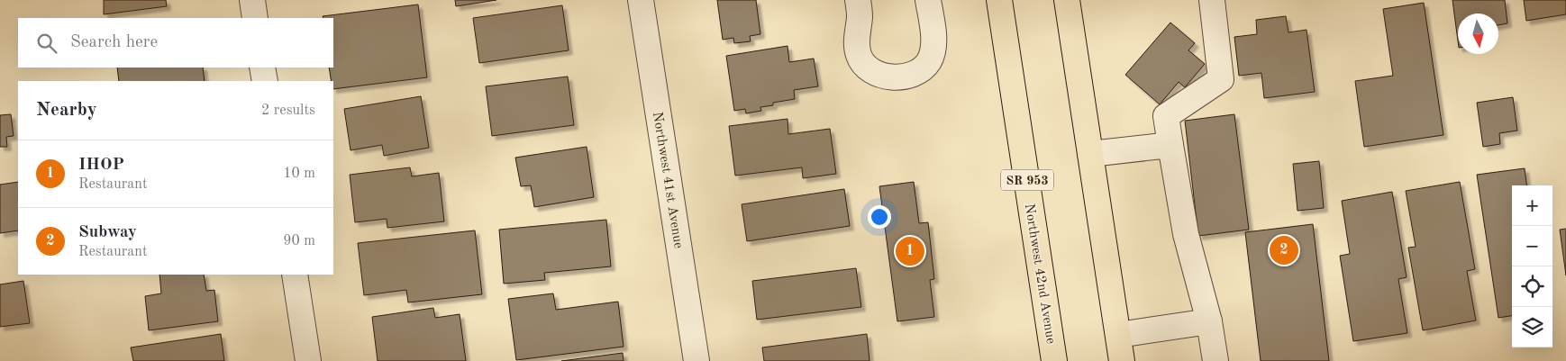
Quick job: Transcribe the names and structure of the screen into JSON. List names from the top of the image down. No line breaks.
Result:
{"streets":{"main road":["SR 953","Northwest 42nd Avenue"],"street":["Northwest 41st Avenue"]},"north":"bottom","page":{"search":"Search here","heading":["Nearby","2 results"],"list":[{"mark":"1","name":"IHOP","note":"Restaurant","value":"10 m"},{"mark":"2","name":"Subway","note":"Restaurant","value":"90 m"}],"map_buttons":["+","−"],"pins":["2","1"]}}
